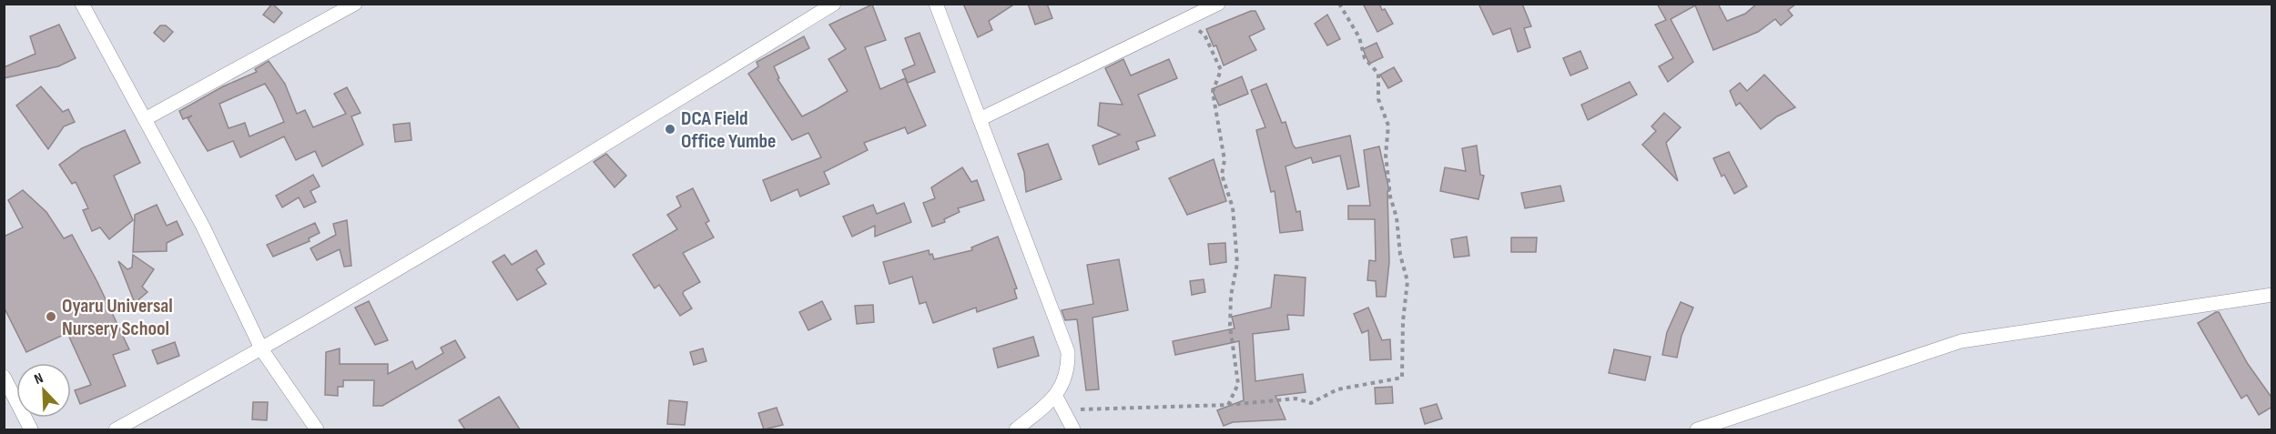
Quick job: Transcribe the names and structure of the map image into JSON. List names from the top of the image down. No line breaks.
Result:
{"places":["DCA Field Office Yumbe","Oyaru Universal Nursery School"],"north":"top left"}
